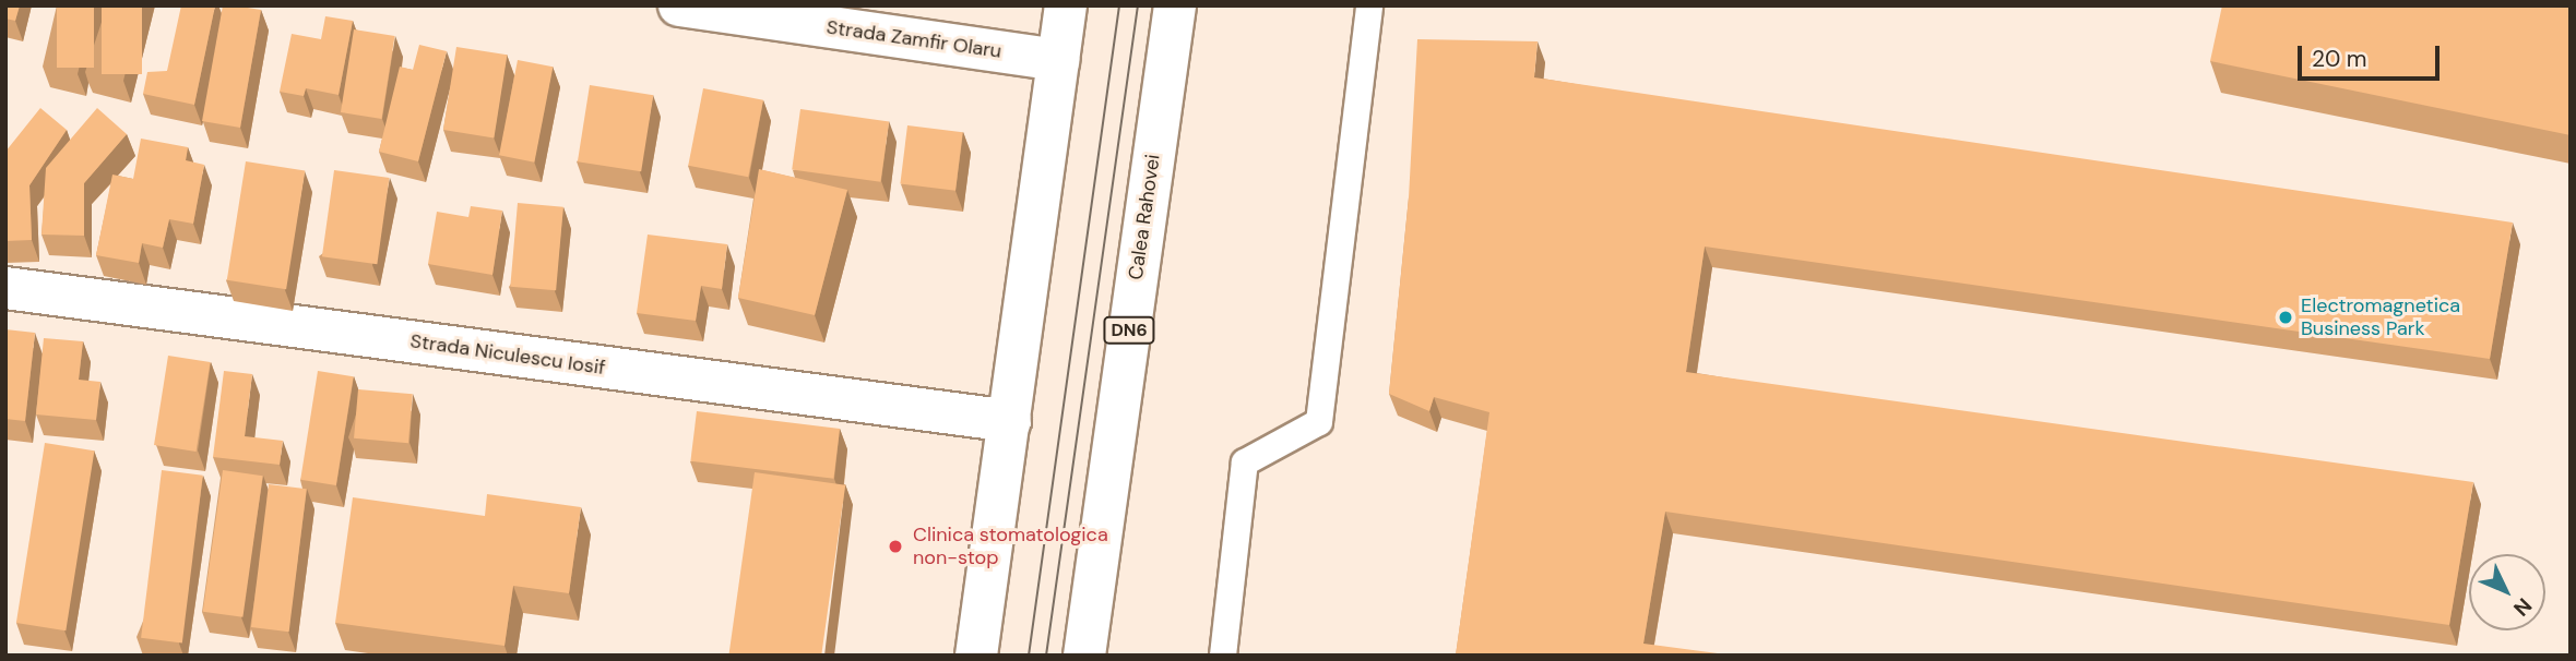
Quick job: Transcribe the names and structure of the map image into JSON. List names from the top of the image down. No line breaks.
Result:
{"streets":{"street":["Strada Zamfir Olaru","Calea Rahovei","DN6","Strada Niculescu Iosif"]},"places":["Electromagnetica Business Park","Clinica stomatologica non-stop"],"scale_bar":"20 m","north":"bottom right"}
